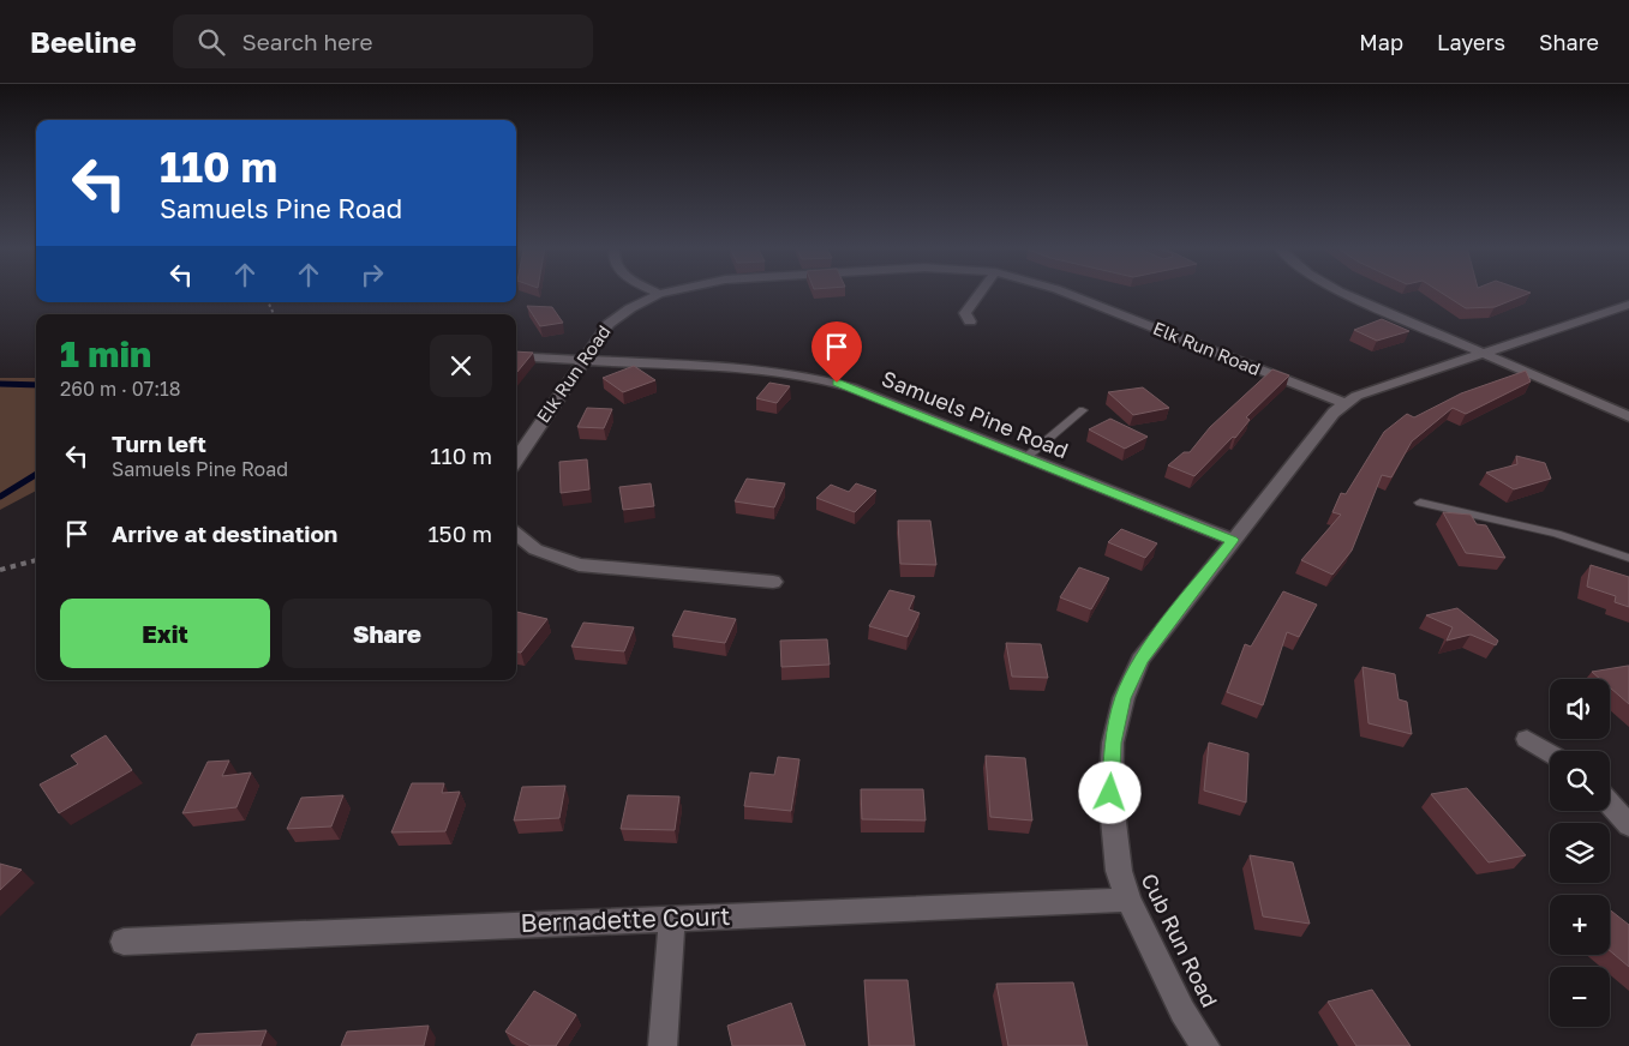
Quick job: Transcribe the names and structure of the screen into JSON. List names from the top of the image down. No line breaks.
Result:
{"streets":{"street":["Elk Run Road","Samuels Pine Road","Bernadette Court","Cub Run Road"]},"crossings":[["Elk Run Road","Samuels Pine Road"],["Elk Run Road","Cub Run Road"],["Samuels Pine Road","Cub Run Road"],["Bernadette Court","Cub Run Road"]],"page":{"header":"Beeline","search":"Search here","nav":["Map","Layers","Share"],"turn":["110 m","Samuels Pine Road"],"heading":["1 min","260 m · 07:18"],"list":[{"name":"Turn left","note":"Samuels Pine Road","value":"110 m"},{"name":"Arrive at destination","value":"150 m"}],"buttons":["Exit","Share"],"map_buttons":["+","−"]}}
